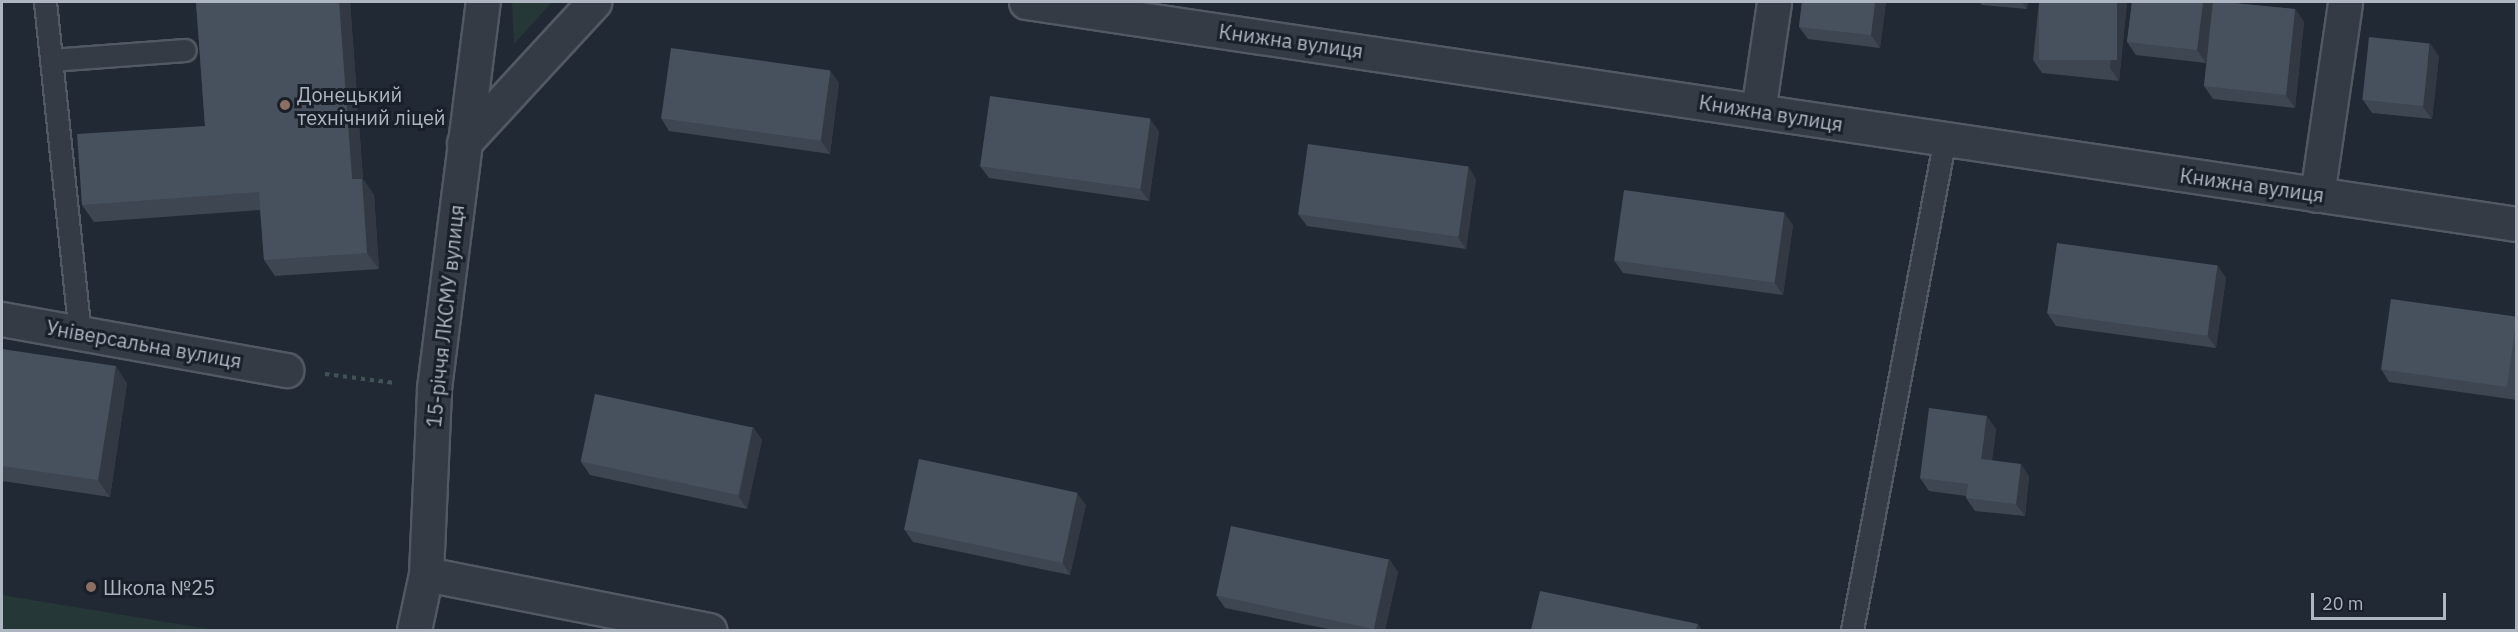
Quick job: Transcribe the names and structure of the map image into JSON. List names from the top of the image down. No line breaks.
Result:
{"streets":{"street":["Книжна вулиця","15-річчя ЛКСМУ вулиця","Універсальна вулиця"]},"places":["Донецький технічний ліцей","Школа №25"],"scale_bar":"20 m"}
